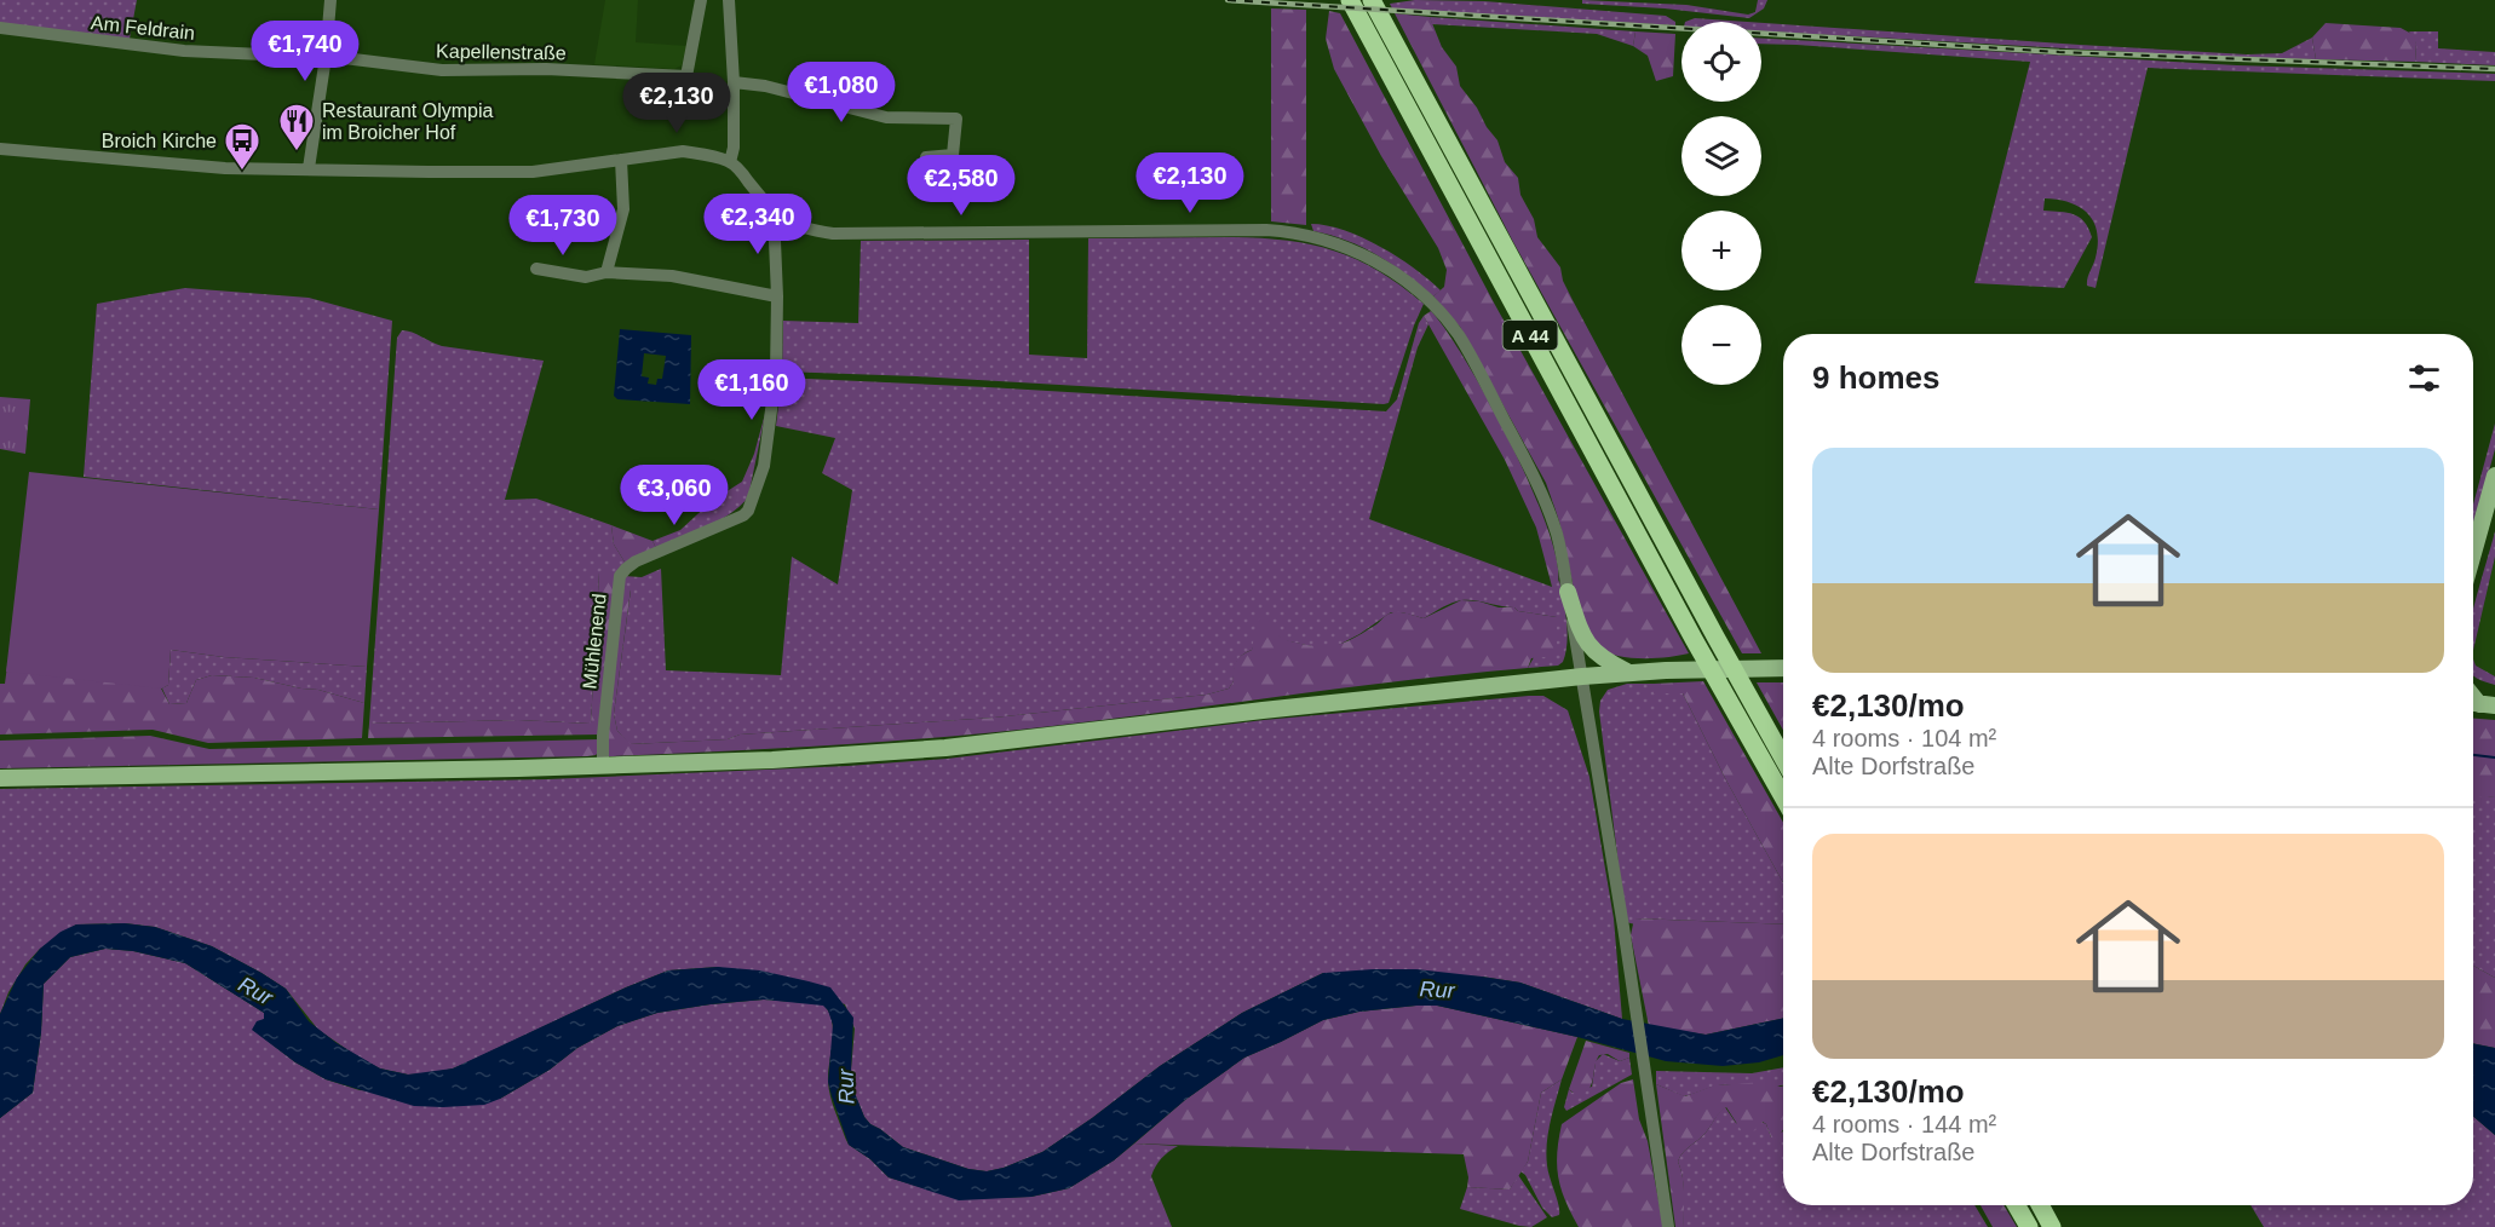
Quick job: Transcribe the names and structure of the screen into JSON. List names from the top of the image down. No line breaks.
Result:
{"streets":{"highway":["A 44"],"street":["Am Feldrain","Kapellenstraße","Mühlenend"]},"crossings":[["Am Feldrain","Kapellenstraße"]],"water":["Rur"],"places":{"restaurant":["Restaurant Olympia im Broicher Hof"],"bus stop":["Broich Kirche"]},"page":{"price":["€1,740","€1,080","€2,130","€2,130","€2,580","€2,340","€1,730","€1,160","€3,060"],"map_buttons":["+","−"],"heading":"9 homes","list":[{"name":"€2,130/mo","note":"4 rooms · 104 m² · Alte Dorfstraße"},{"name":"€2,130/mo","note":"4 rooms · 144 m² · Alte Dorfstraße"}]}}
